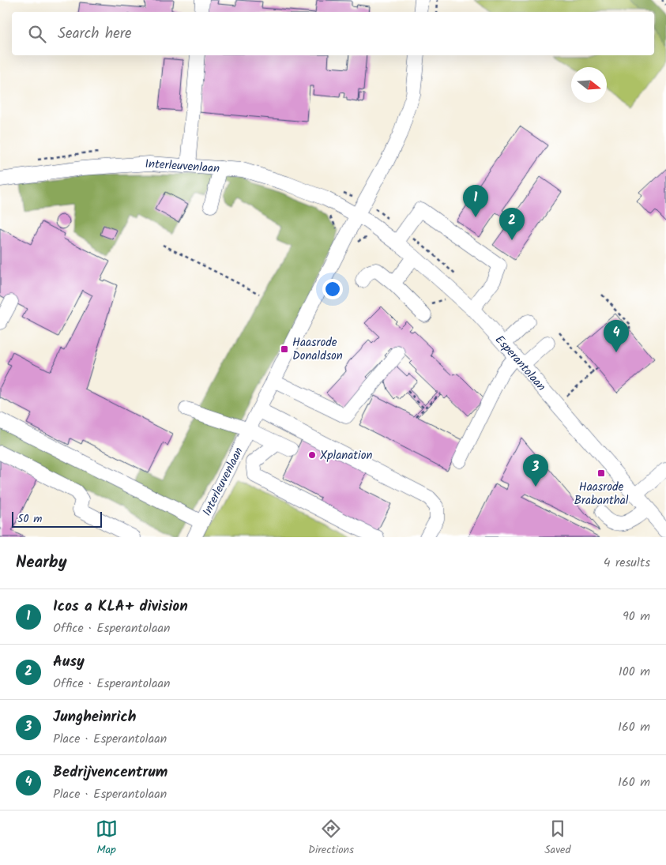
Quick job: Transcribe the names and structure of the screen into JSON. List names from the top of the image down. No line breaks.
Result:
{"streets":{"street":["Interleuvenlaan","Esperantolaan"]},"crossings":[["Interleuvenlaan","Esperantolaan"]],"places":{"transit":["Haasrode Donaldson","Haasrode Brabanthal"],"other":["Xplanation"]},"scale_bar":"50 m","north":"right","page":{"search":"Search here","pins":["1","2","4","3"],"scale":"50 m","heading":["Nearby","4 results"],"list":[{"mark":"1","name":"Icos a KLA+ division","note":"Office · Esperantolaan","value":"90 m"},{"mark":"2","name":"Ausy","note":"Office · Esperantolaan","value":"100 m"},{"mark":"3","name":"Jungheinrich","note":"Place · Esperantolaan","value":"160 m"},{"mark":"4","name":"Bedrijvencentrum","note":"Place · Esperantolaan","value":"160 m"}],"nav":["Map","Directions","Saved"]}}
